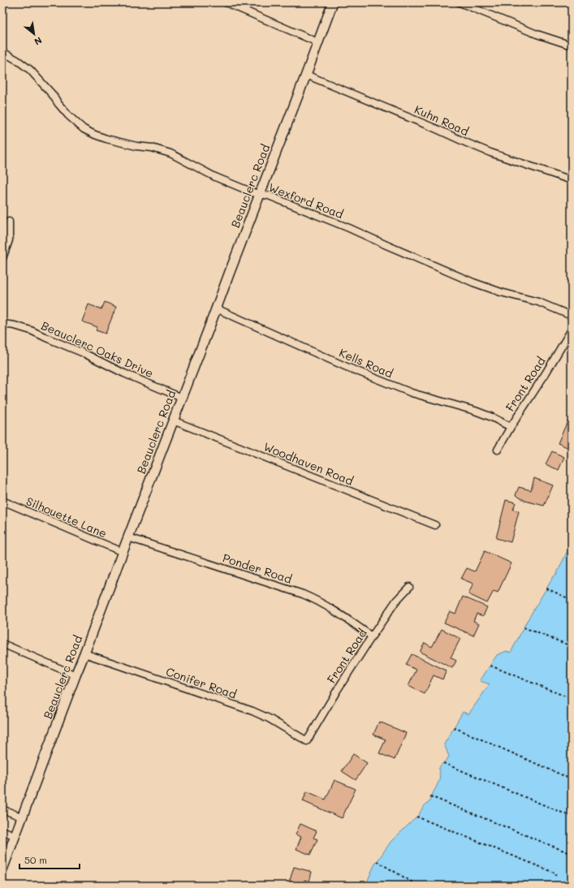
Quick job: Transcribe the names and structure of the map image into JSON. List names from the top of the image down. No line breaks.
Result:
{"streets":{"street":["Kuhn Road","Beauclerc Road","Wexford Road","Beauclerc Oaks Drive","Kells Road","Front Road","Woodhaven Road","Silhouette Lane","Ponder Road","Conifer Road"]},"crossings":[["Kuhn Road","Beauclerc Road"],["Beauclerc Road","Wexford Road"],["Beauclerc Road","Beauclerc Oaks Drive"],["Beauclerc Road","Kells Road"],["Beauclerc Road","Woodhaven Road"],["Beauclerc Road","Silhouette Lane"],["Beauclerc Road","Ponder Road"],["Beauclerc Road","Conifer Road"],["Kells Road","Front Road"],["Front Road","Ponder Road"],["Front Road","Conifer Road"]],"scale_bar":"50 m","north":"bottom right"}
